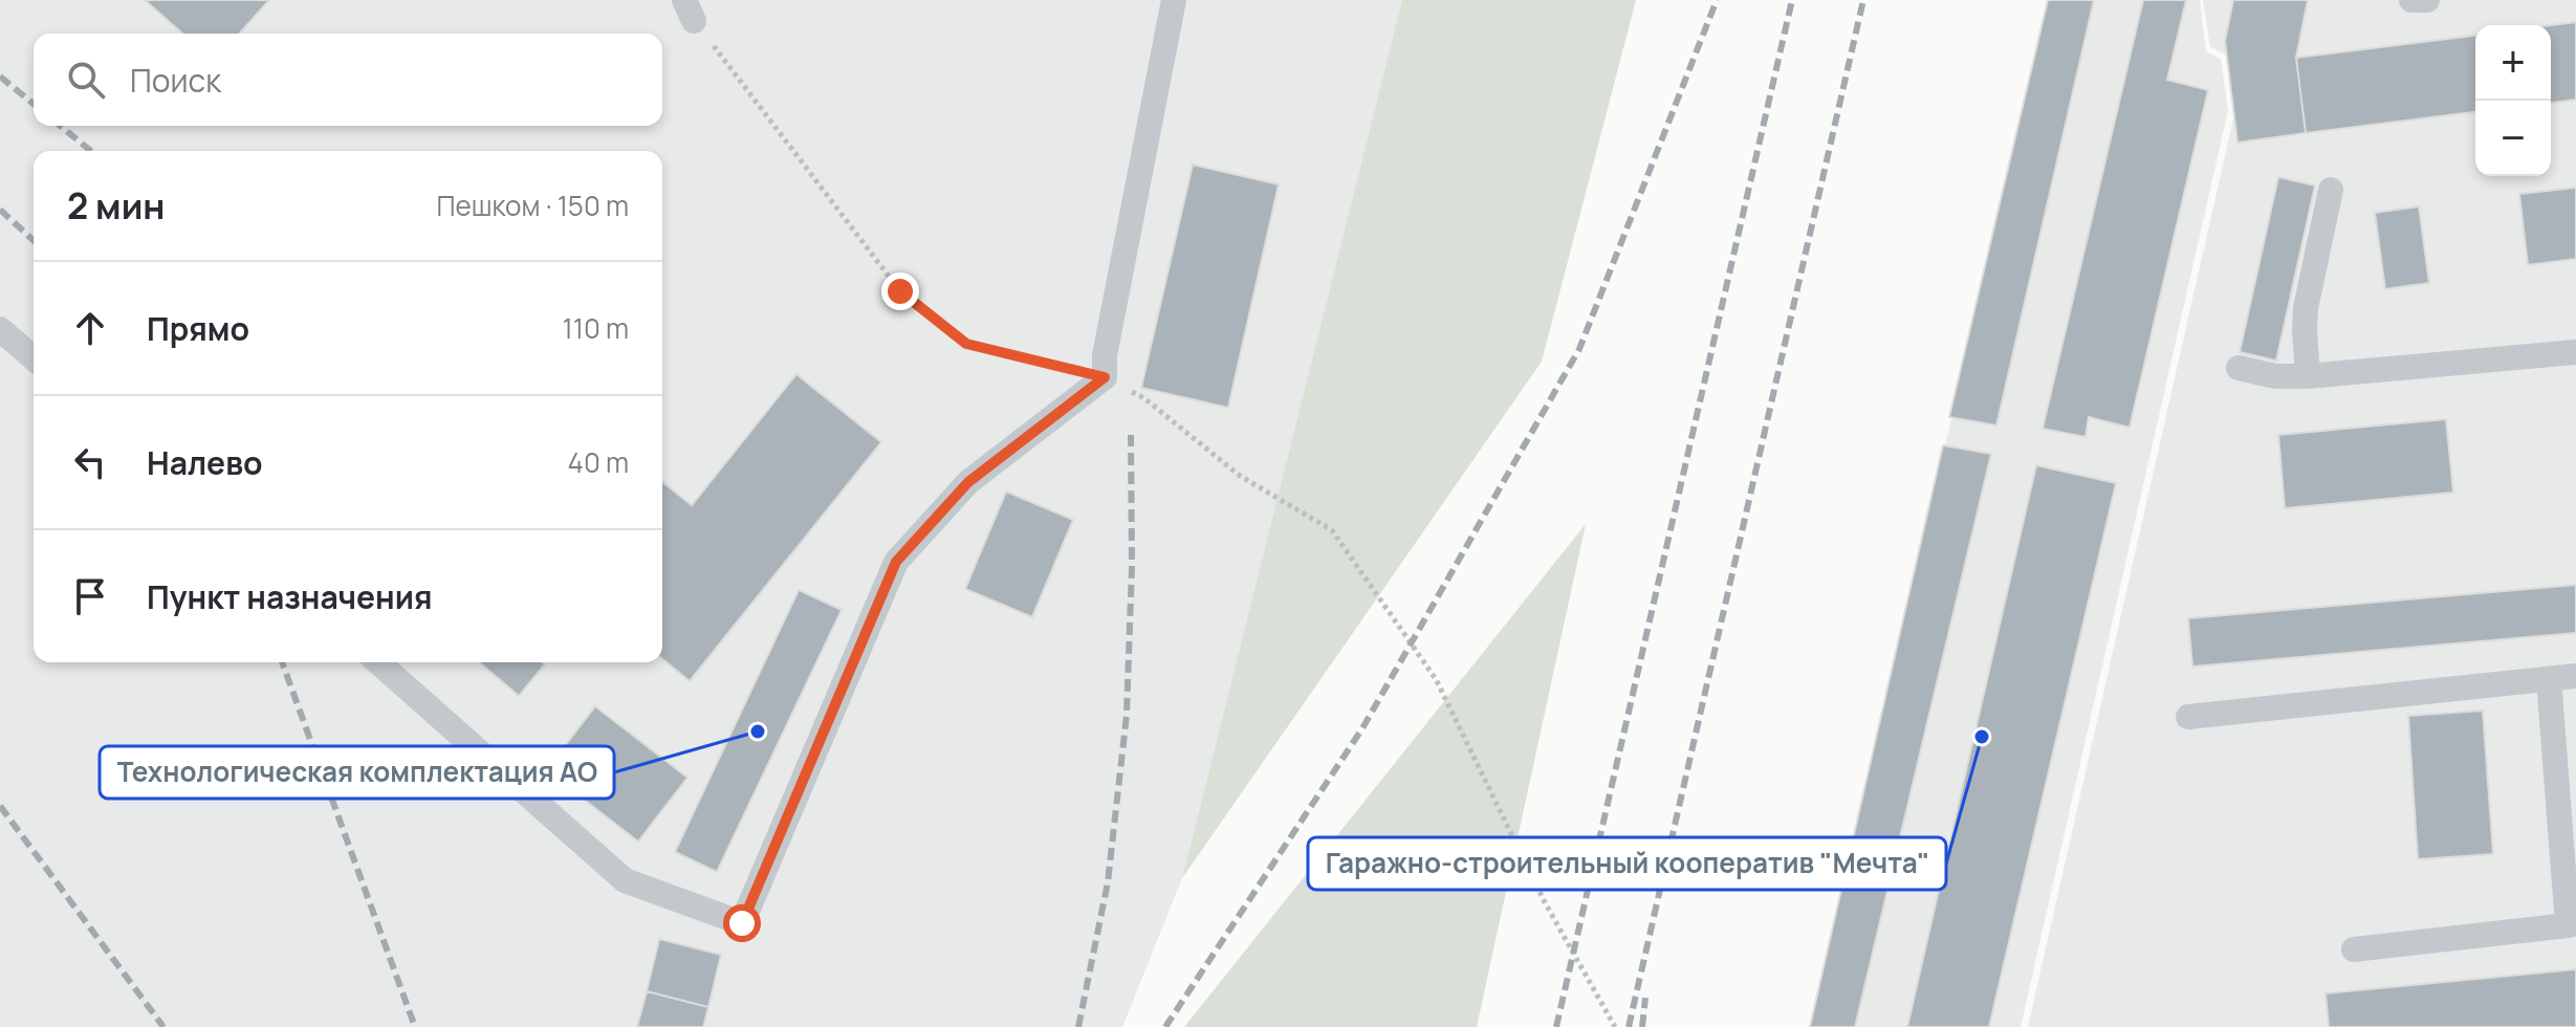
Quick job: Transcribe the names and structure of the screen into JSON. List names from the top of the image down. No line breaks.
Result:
{"places":["Технологическая комплектация АО","Гаражно-строительный кооператив \"Мечта\""],"page":{"map_buttons":["+","−"],"search":"Поиск","heading":["2 мин","Пешком · 150 m"],"list":[["Прямо","110 m"],["Налево","40 m"],"Пункт назначения"]}}
